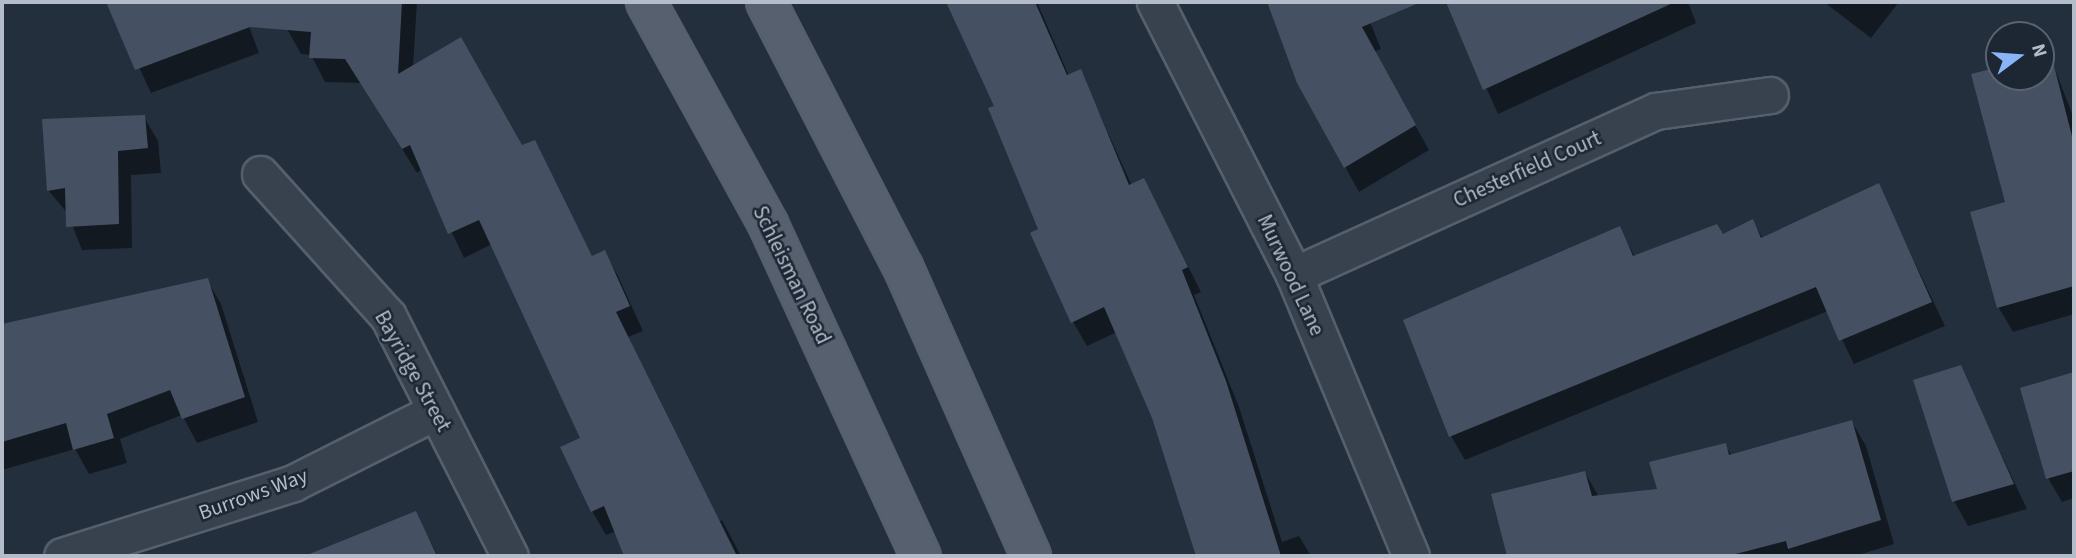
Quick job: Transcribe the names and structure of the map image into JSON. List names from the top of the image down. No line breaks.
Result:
{"streets":{"main road":["Schleisman Road"],"street":["Chesterfield Court","Murwood Lane","Bayridge Street","Burrows Way"]},"crossings":[["Chesterfield Court","Murwood Lane"],["Bayridge Street","Burrows Way"]],"north":"right"}
